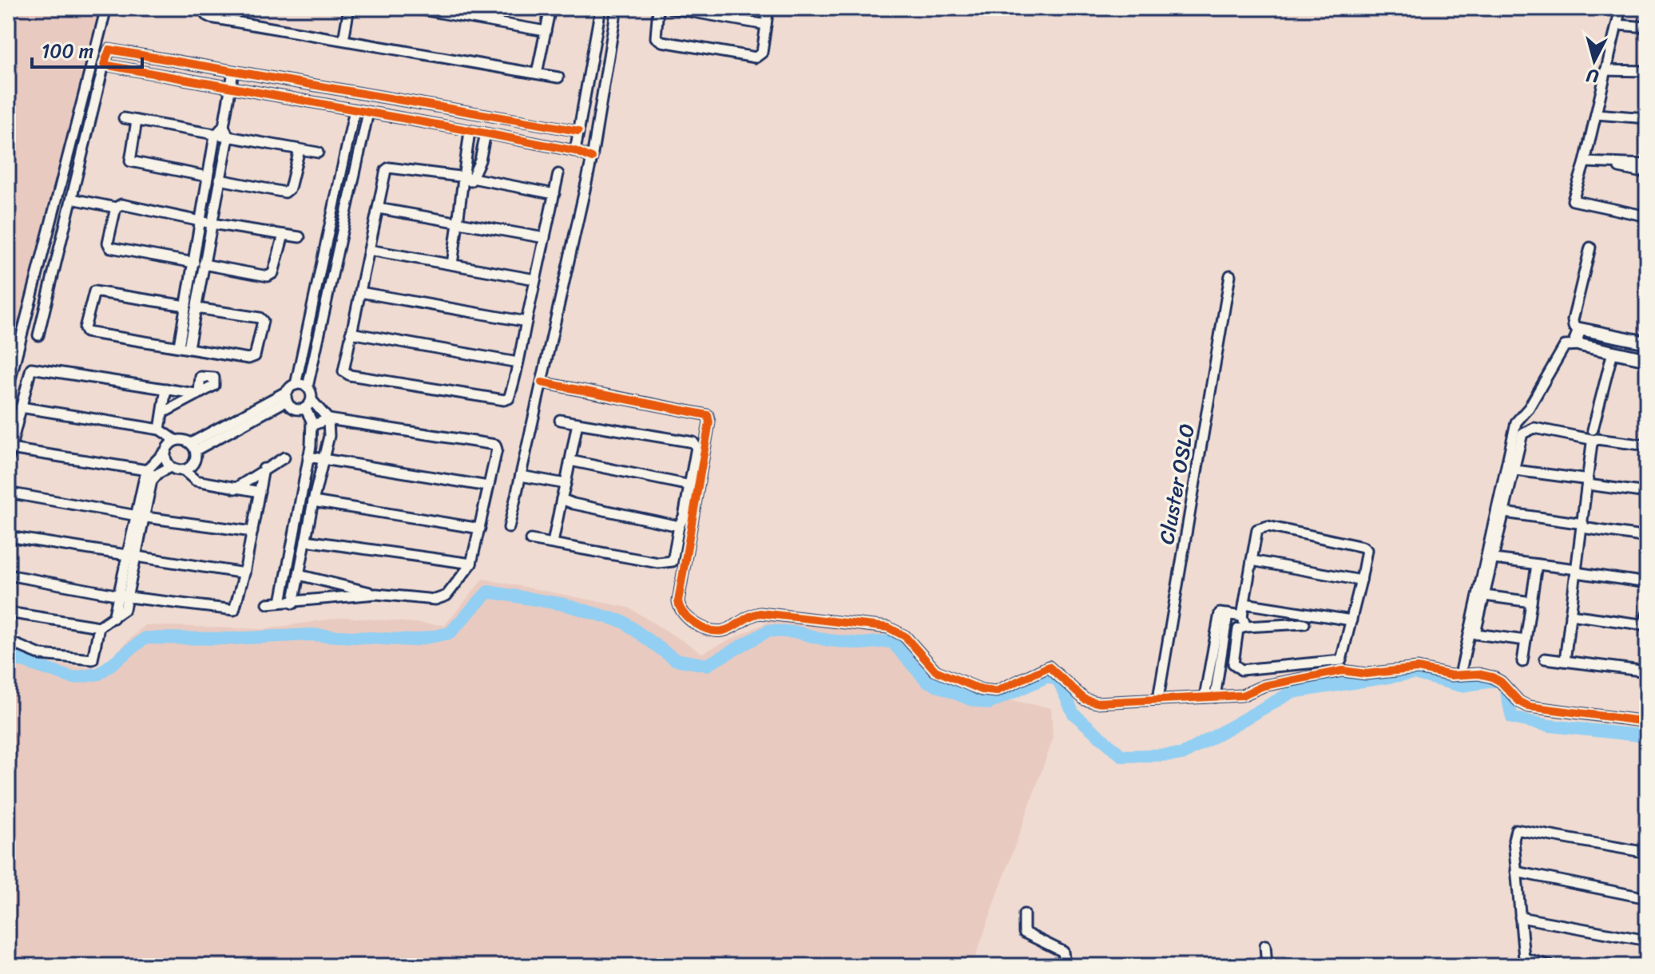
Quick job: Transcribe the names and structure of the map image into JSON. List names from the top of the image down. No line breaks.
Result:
{"streets":{"street":["Cluster OSLO"]},"scale_bar":"100 m","north":"bottom"}
